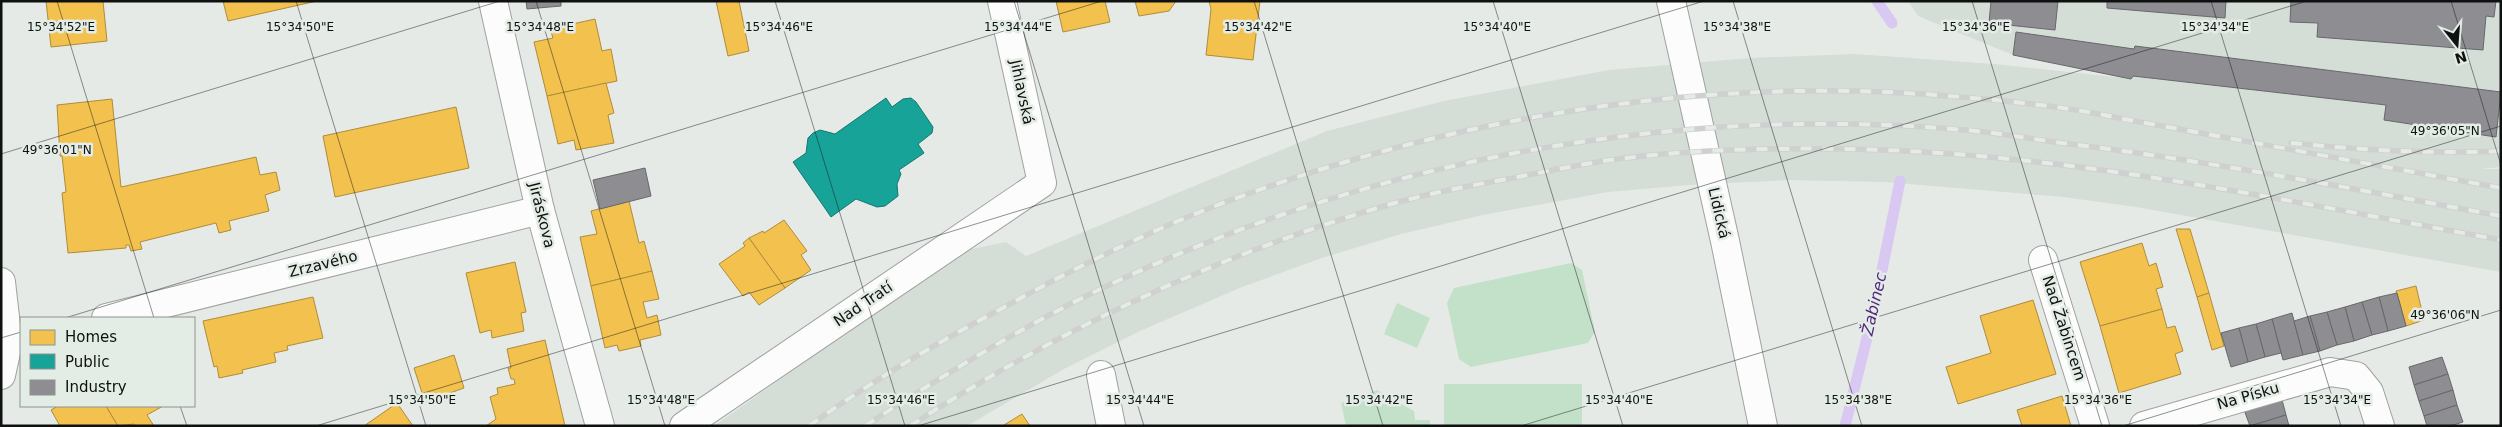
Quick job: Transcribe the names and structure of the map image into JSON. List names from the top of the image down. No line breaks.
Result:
{"streets":{"street":["Jihlavská","Lidická","Jiráskova","Zrzavého","Nad Tratí","Nad Žabincem","Na Písku"]},"crossings":[["Jihlavská","Nad Tratí"],["Jiráskova","Zrzavého"]],"water":["Žabinec"],"legend":["Homes","Public","Industry"],"north":"bottom","coordinates":["15°34'52\"E","15°34'50\"E","15°34'48\"E","15°34'46\"E","15°34'44\"E","15°34'42\"E","15°34'40\"E","15°34'38\"E","15°34'36\"E","15°34'34\"E","49°36'05\"N","49°36'01\"N","49°36'06\"N"]}
